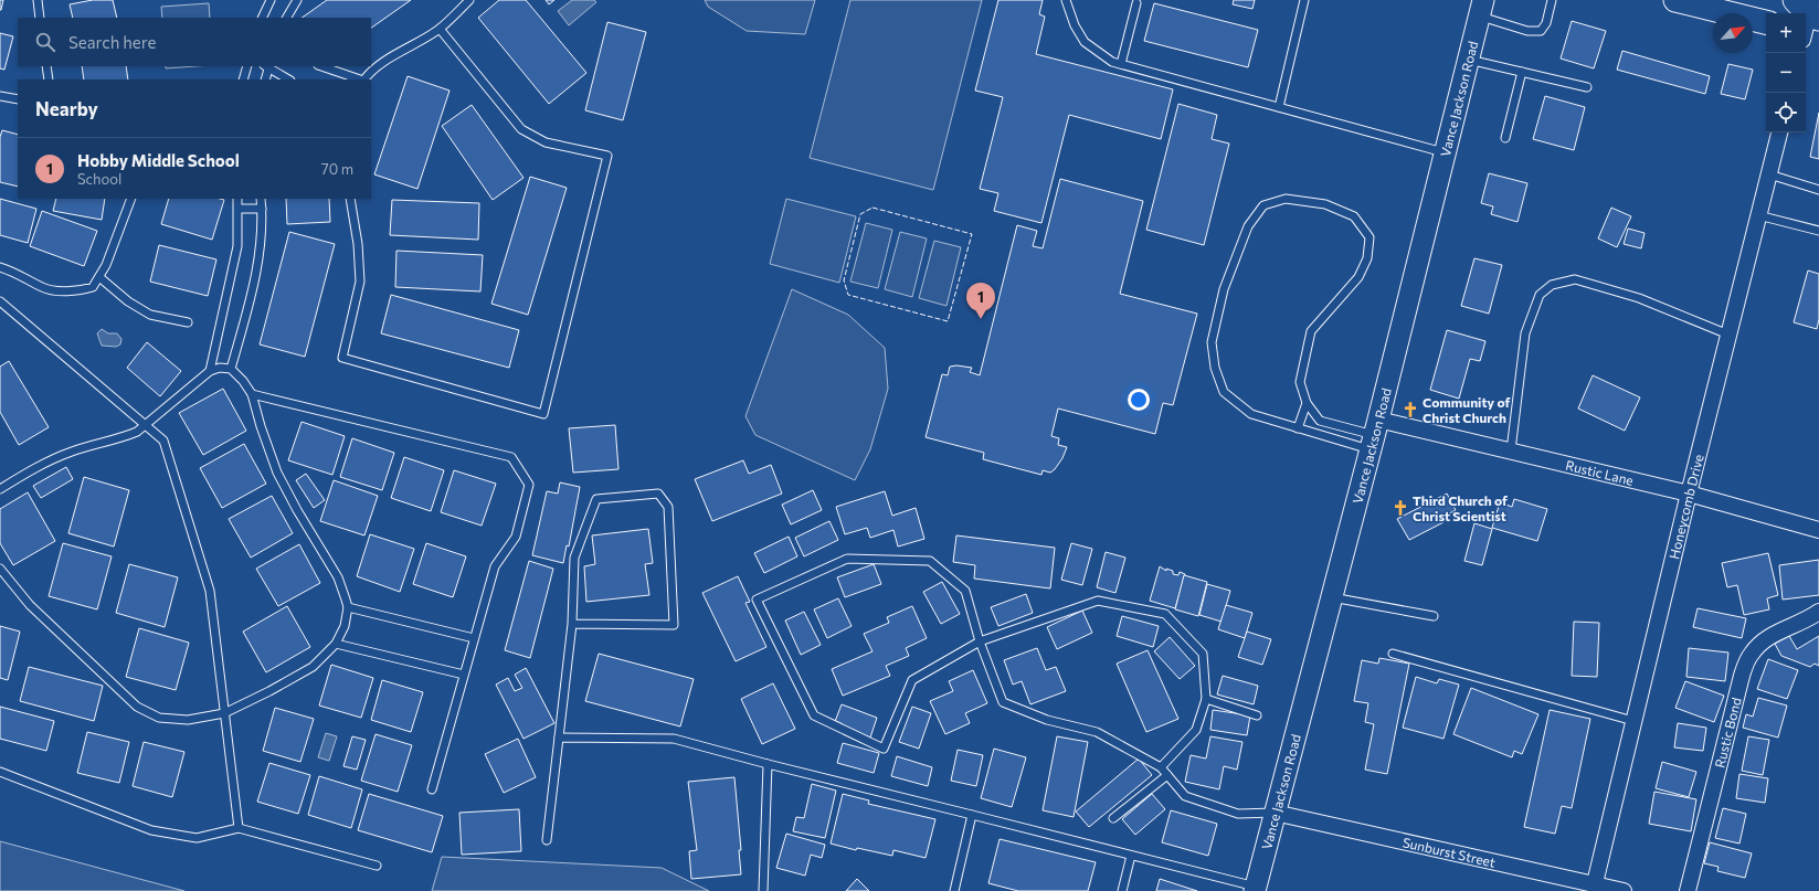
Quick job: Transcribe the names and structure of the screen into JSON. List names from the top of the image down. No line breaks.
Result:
{"streets":{"main road":["Vance Jackson Road"],"street":["Rustic Lane","Honeycomb Drive","Rustic Bond","Sunburst Street"]},"crossings":[["Vance Jackson Road","Rustic Lane"],["Vance Jackson Road","Sunburst Street"],["Rustic Lane","Honeycomb Drive"],["Honeycomb Drive","Sunburst Street"]],"places":{"church":["Community of Christ Church","Third Church of Christ Scientist"]},"north":"top right","page":{"map_buttons":["+","−"],"search":"Search here","heading":"Nearby","list":[{"mark":"1","name":"Hobby Middle School","note":"School","value":"70 m"}],"pins":"1"}}
